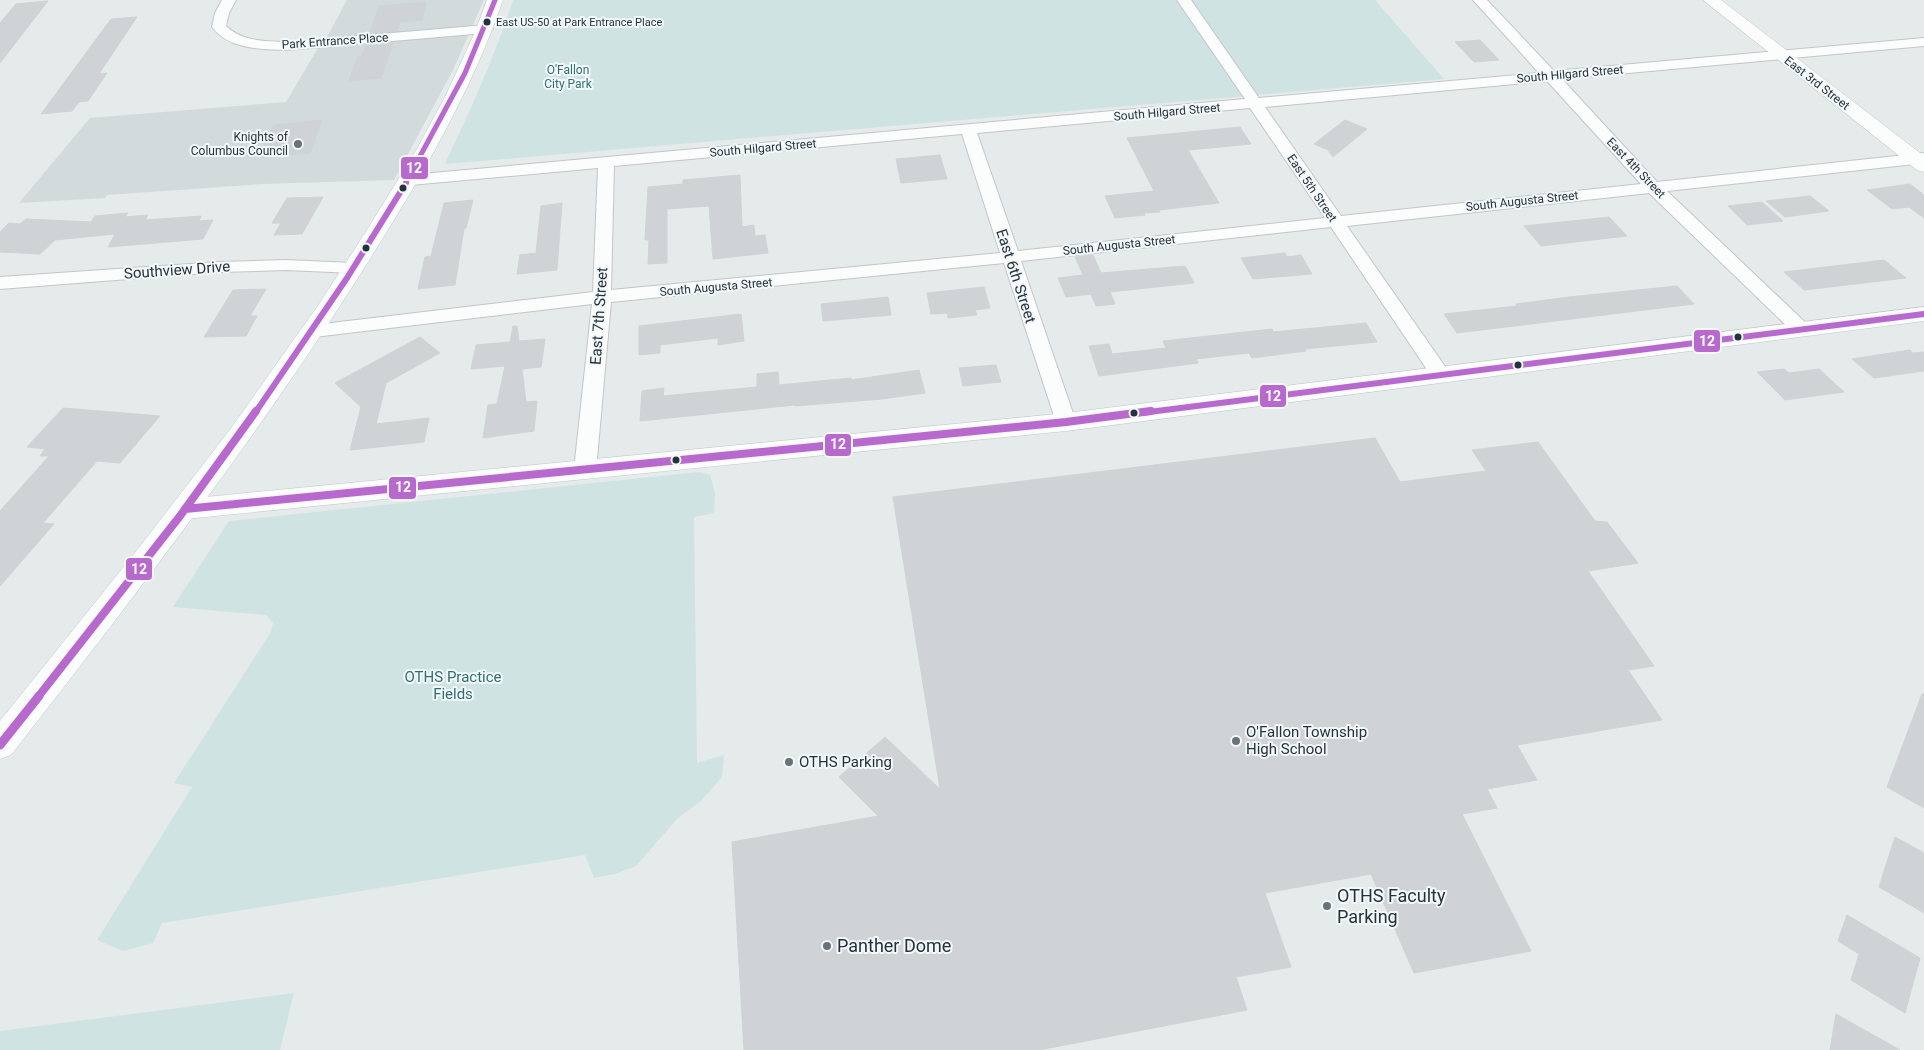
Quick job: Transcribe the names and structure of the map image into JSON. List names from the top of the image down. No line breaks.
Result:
{"streets":{"street":["Park Entrance Place","South Hilgard Street","East 3rd Street","East 4th Street","East 5th Street","South Augusta Street","Southview Drive","East 6th Street","East 7th Street"]},"crossings":[["South Hilgard Street","East 3rd Street"],["South Hilgard Street","East 4th Street"],["South Hilgard Street","East 5th Street"],["South Hilgard Street","East 6th Street"],["South Hilgard Street","East 7th Street"],["East 3rd Street","South Augusta Street"],["East 4th Street","South Augusta Street"],["East 5th Street","South Augusta Street"],["South Augusta Street","East 6th Street"],["South Augusta Street","East 7th Street"]],"parks":["O'Fallon City Park","OTHS Practice Fields"],"places":["East US-50 at Park Entrance Place","Knights of Columbus Council","O'Fallon Township High School","OTHS Parking","OTHS Faculty Parking","Panther Dome"],"lines":["transit line 12"]}
